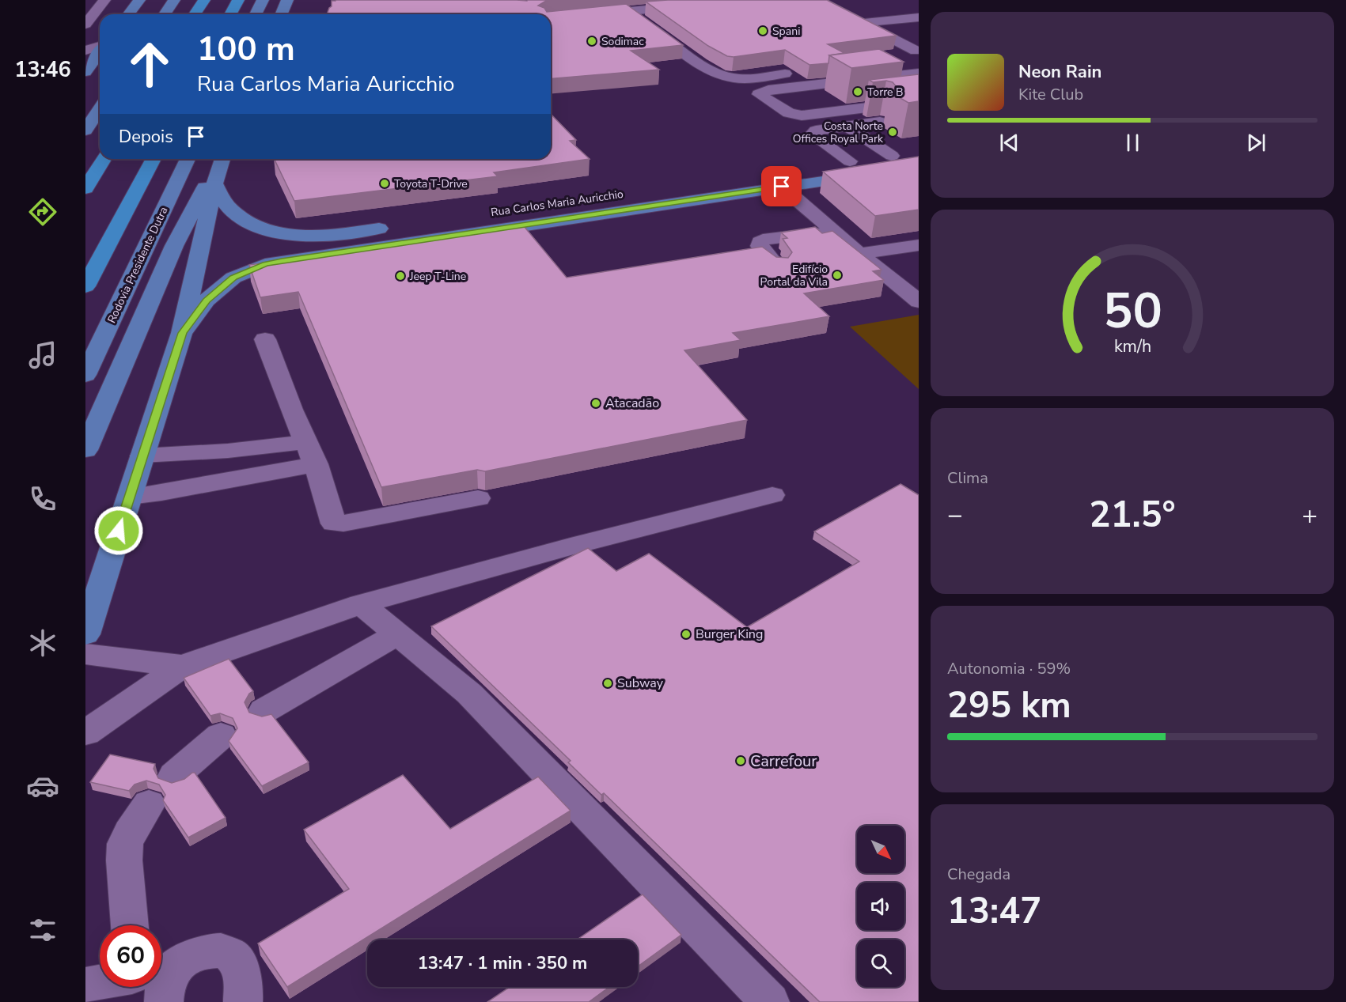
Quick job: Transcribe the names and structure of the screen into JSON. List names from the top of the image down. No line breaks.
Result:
{"streets":{"main road":["Rua Carlos Maria Auricchio","Rodovia Presidente Dutra"]},"places":["Spani","Sodimac","Torre B","Costa Norte Offices Royal Park","Toyota T-Drive","Edifício Portal da Vila","Jeep T-Line","Atacadão","Burger King","Subway","Carrefour"],"north":"bottom right","page":{"tabs":"13:46","turn":["100 m","Rua Carlos Maria Auricchio"],"song":["Neon Rain","Kite Club"],"then":"Depois","tile":["Clima",["Autonomia · 59%","295 km"],["Chegada","13:47"]],"heat":["−","21.5°","+"],"limit":"60","trip":"13:47 · 1 min · 350 m","gauge":["50","km/h"]}}
